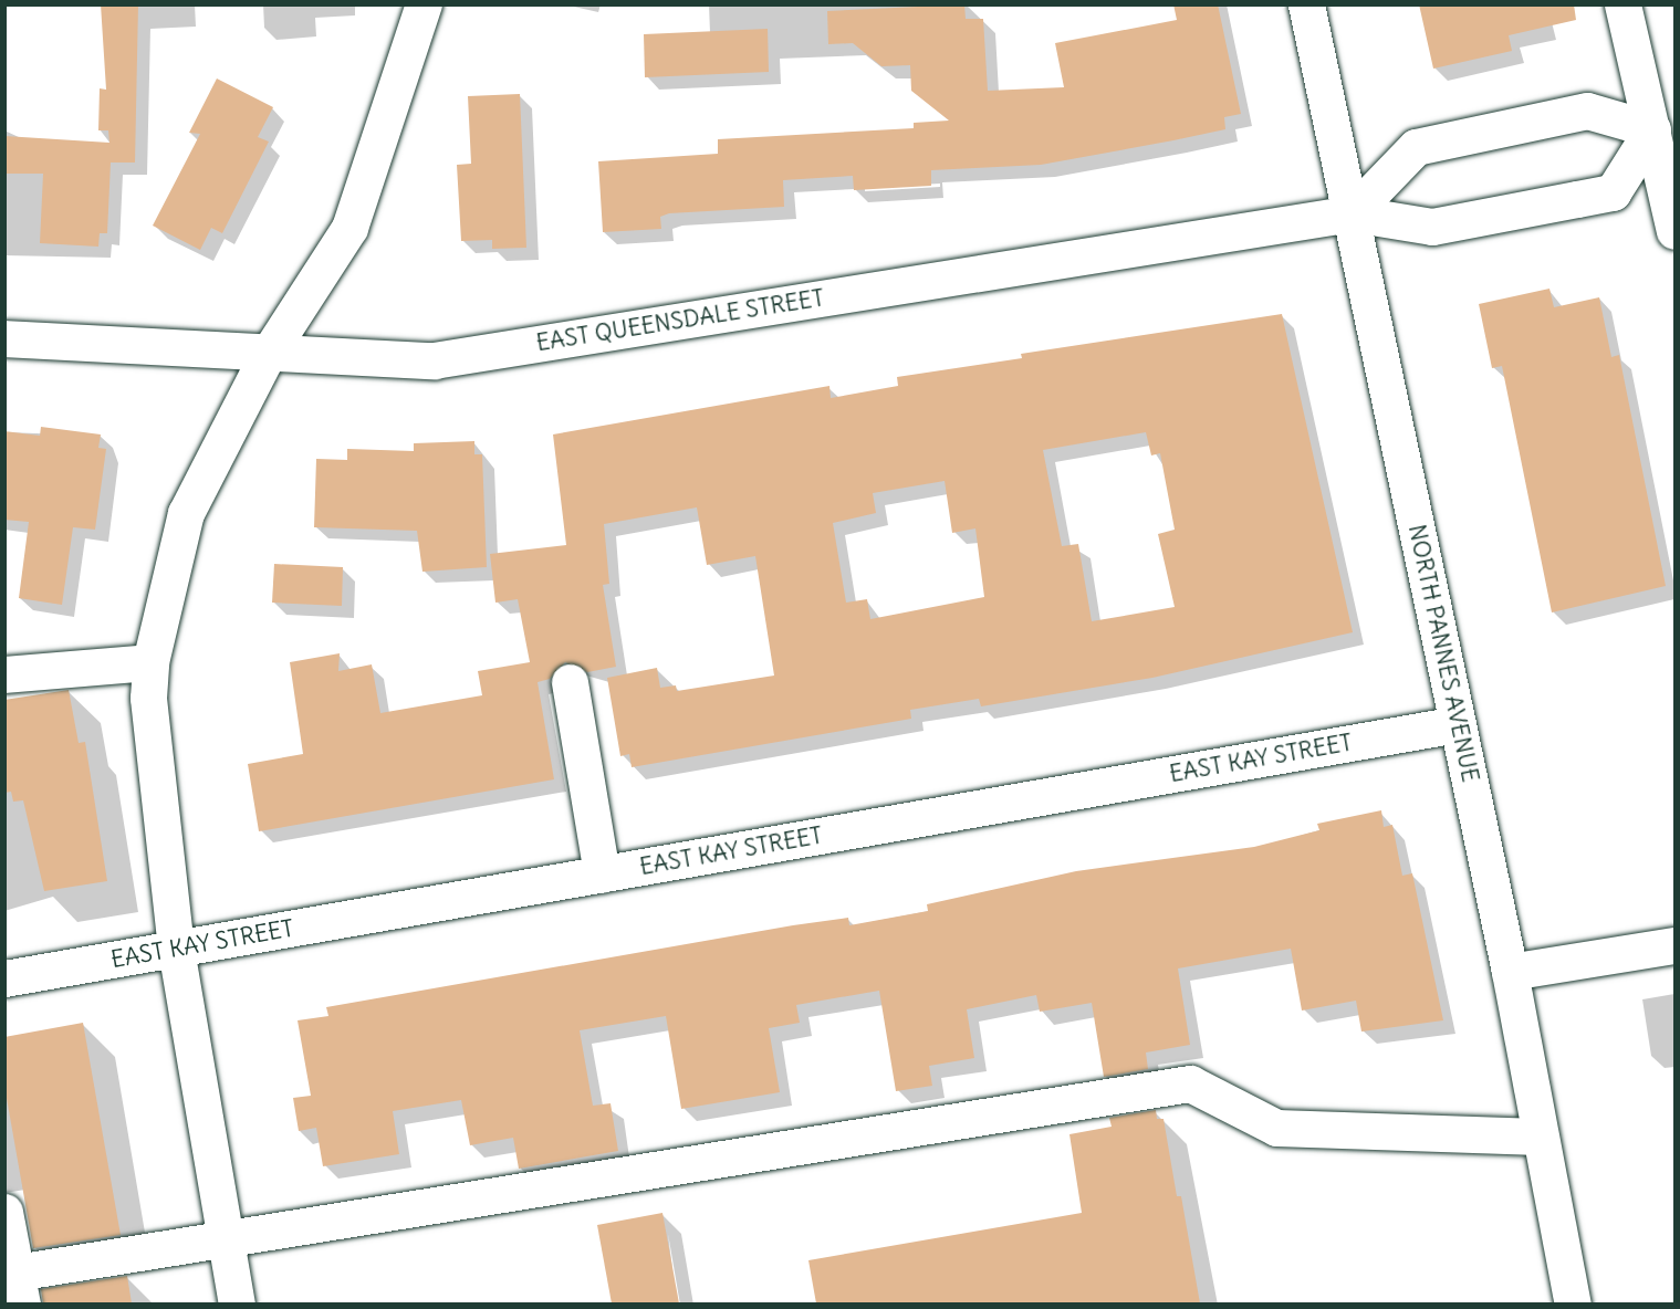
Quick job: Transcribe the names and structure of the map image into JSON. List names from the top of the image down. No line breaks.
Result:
{"streets":{"street":["EAST QUEENSDALE STREET","NORTH PANNES AVENUE","EAST KAY STREET"]},"crossings":[["EAST QUEENSDALE STREET","NORTH PANNES AVENUE"],["NORTH PANNES AVENUE","EAST KAY STREET"]]}
